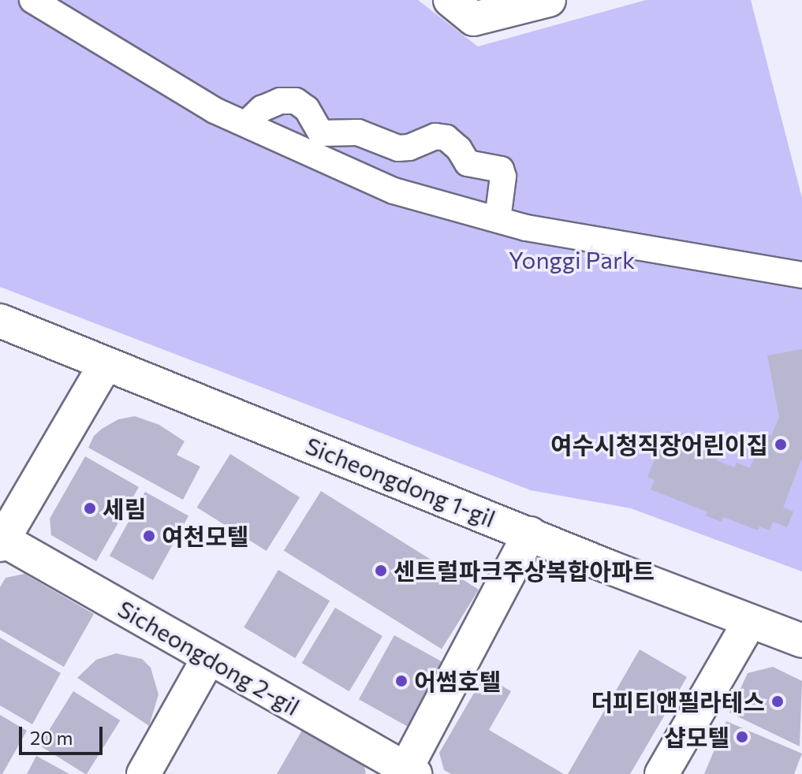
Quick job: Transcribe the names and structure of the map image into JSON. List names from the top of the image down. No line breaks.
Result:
{"streets":{"street":["Sicheongdong 1-gil","Sicheongdong 2-gil"]},"parks":["Yonggi Park"],"places":["여수시청직장어린이집","세림","여천모텔","센트럴파크주상복합아파트","어썸호텔","더피티앤필라테스","샵모텔"],"scale_bar":"20 m"}
